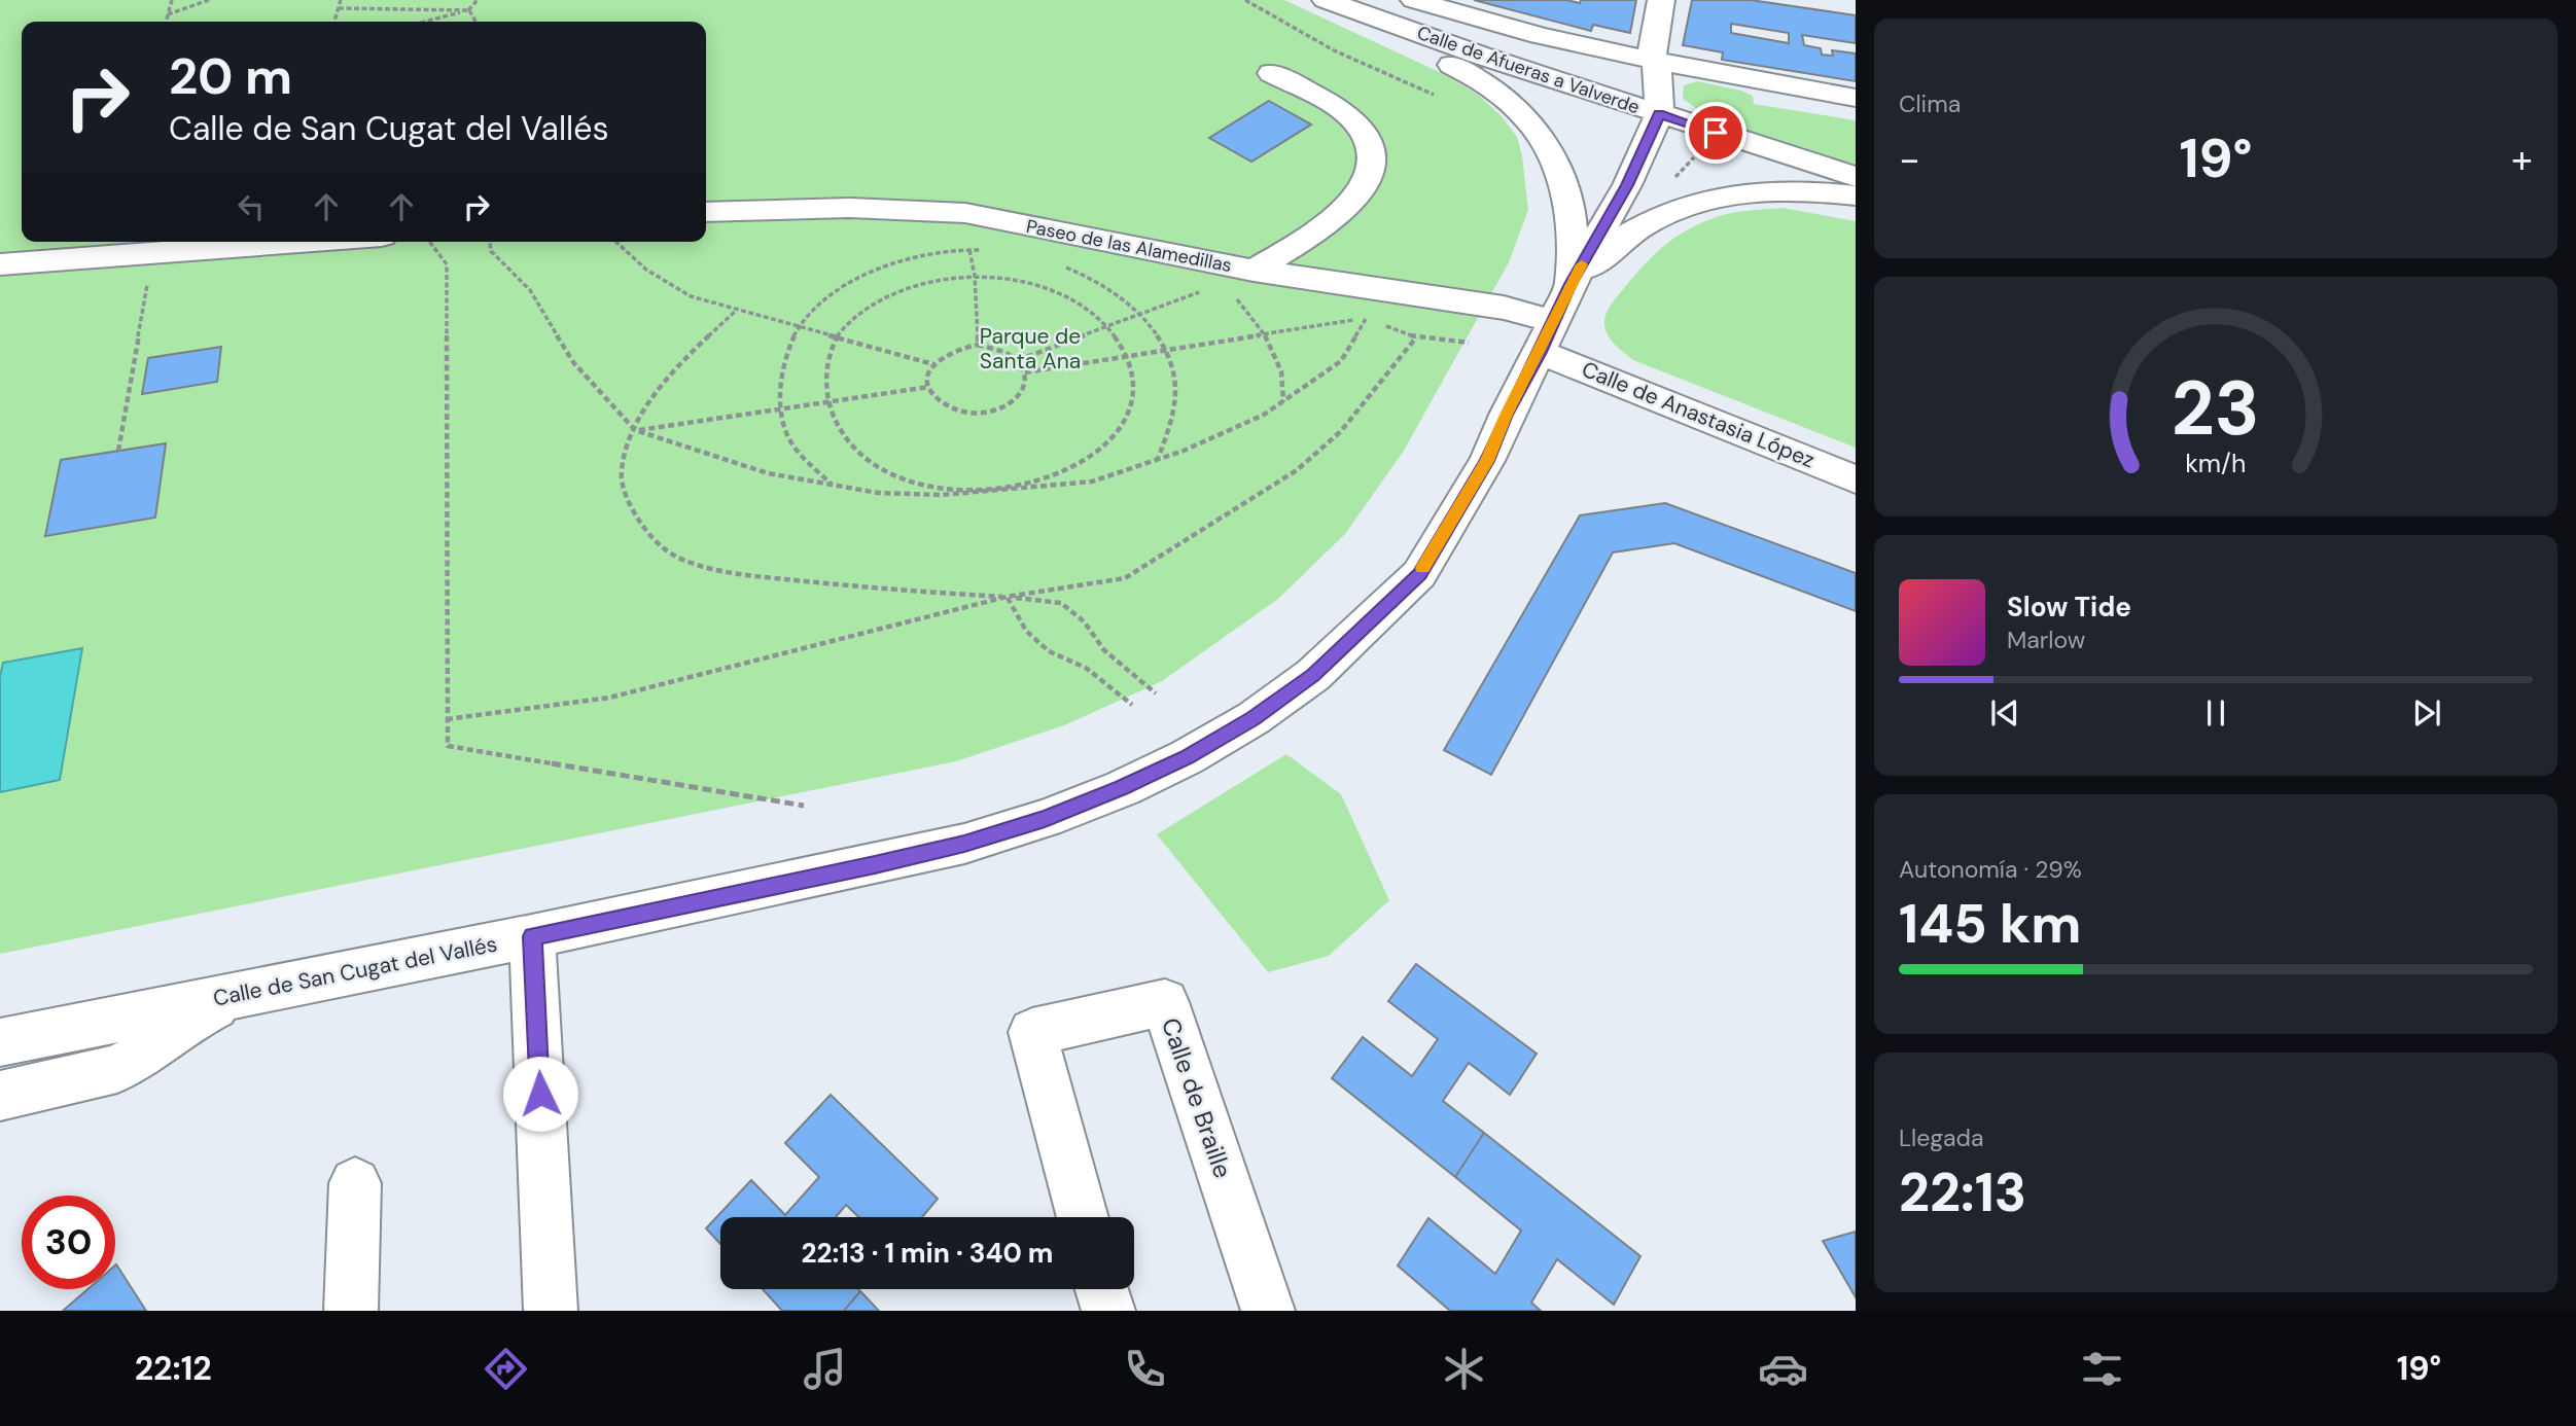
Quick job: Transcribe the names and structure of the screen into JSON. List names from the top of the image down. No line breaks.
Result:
{"streets":{"street":["Calle de Afueras a Valverde","Paseo de las Alamedillas","Calle de Anastasia López","Calle de San Cugat del Vallés","Calle de Braille"]},"crossings":[["Calle de Afueras a Valverde","Calle de San Cugat del Vallés"],["Paseo de las Alamedillas","Calle de Anastasia López"],["Paseo de las Alamedillas","Calle de San Cugat del Vallés"],["Calle de Anastasia López","Calle de San Cugat del Vallés"]],"parks":["Parque de Santa Ana"],"page":{"tile":["Clima",["Autonomía · 29%","145 km"],["Llegada","22:13"]],"turn":["20 m","Calle de San Cugat del Vallés"],"heat":["−","19°","+"],"song":["Slow Tide","Marlow"],"limit":"30","trip":"22:13 · 1 min · 340 m","tabs":["22:12","19°"],"gauge":["23","km/h"]}}
